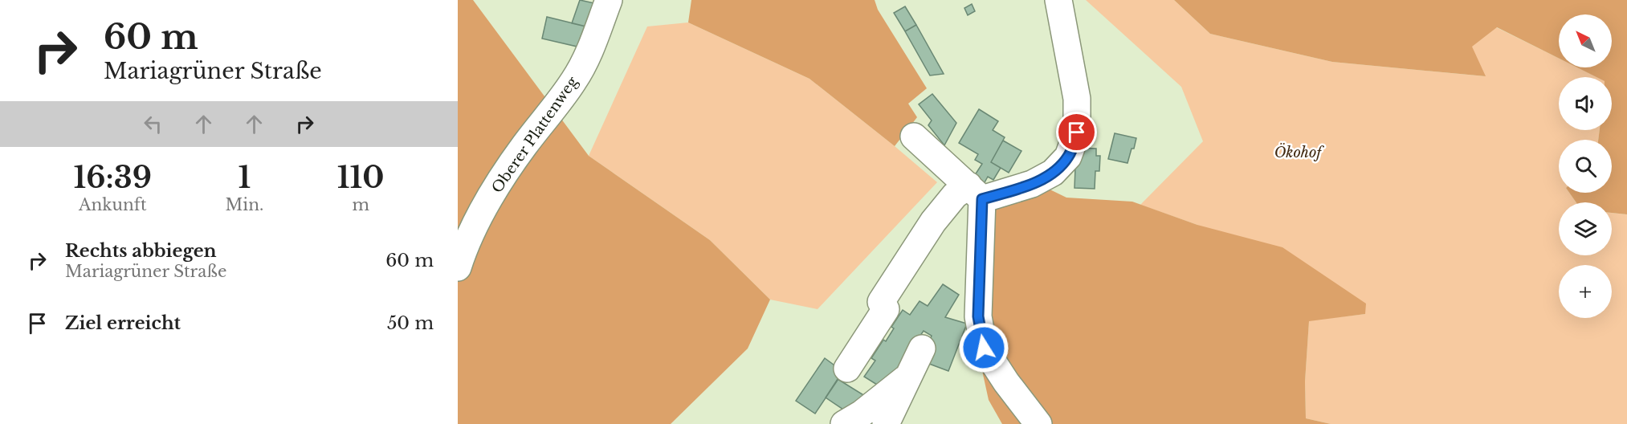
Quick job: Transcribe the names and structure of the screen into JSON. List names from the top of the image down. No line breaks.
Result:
{"streets":{"street":["Oberer Plattenweg"]},"parks":["Ökohof"],"north":"top left","page":{"turn":["60 m","Mariagrüner Straße"],"map_buttons":"+","eta":["16:39","Ankunft","1","Min.","110","m"],"list":[{"name":"Rechts abbiegen","note":"Mariagrüner Straße","value":"60 m"},{"name":"Ziel erreicht","value":"50 m"}]}}
